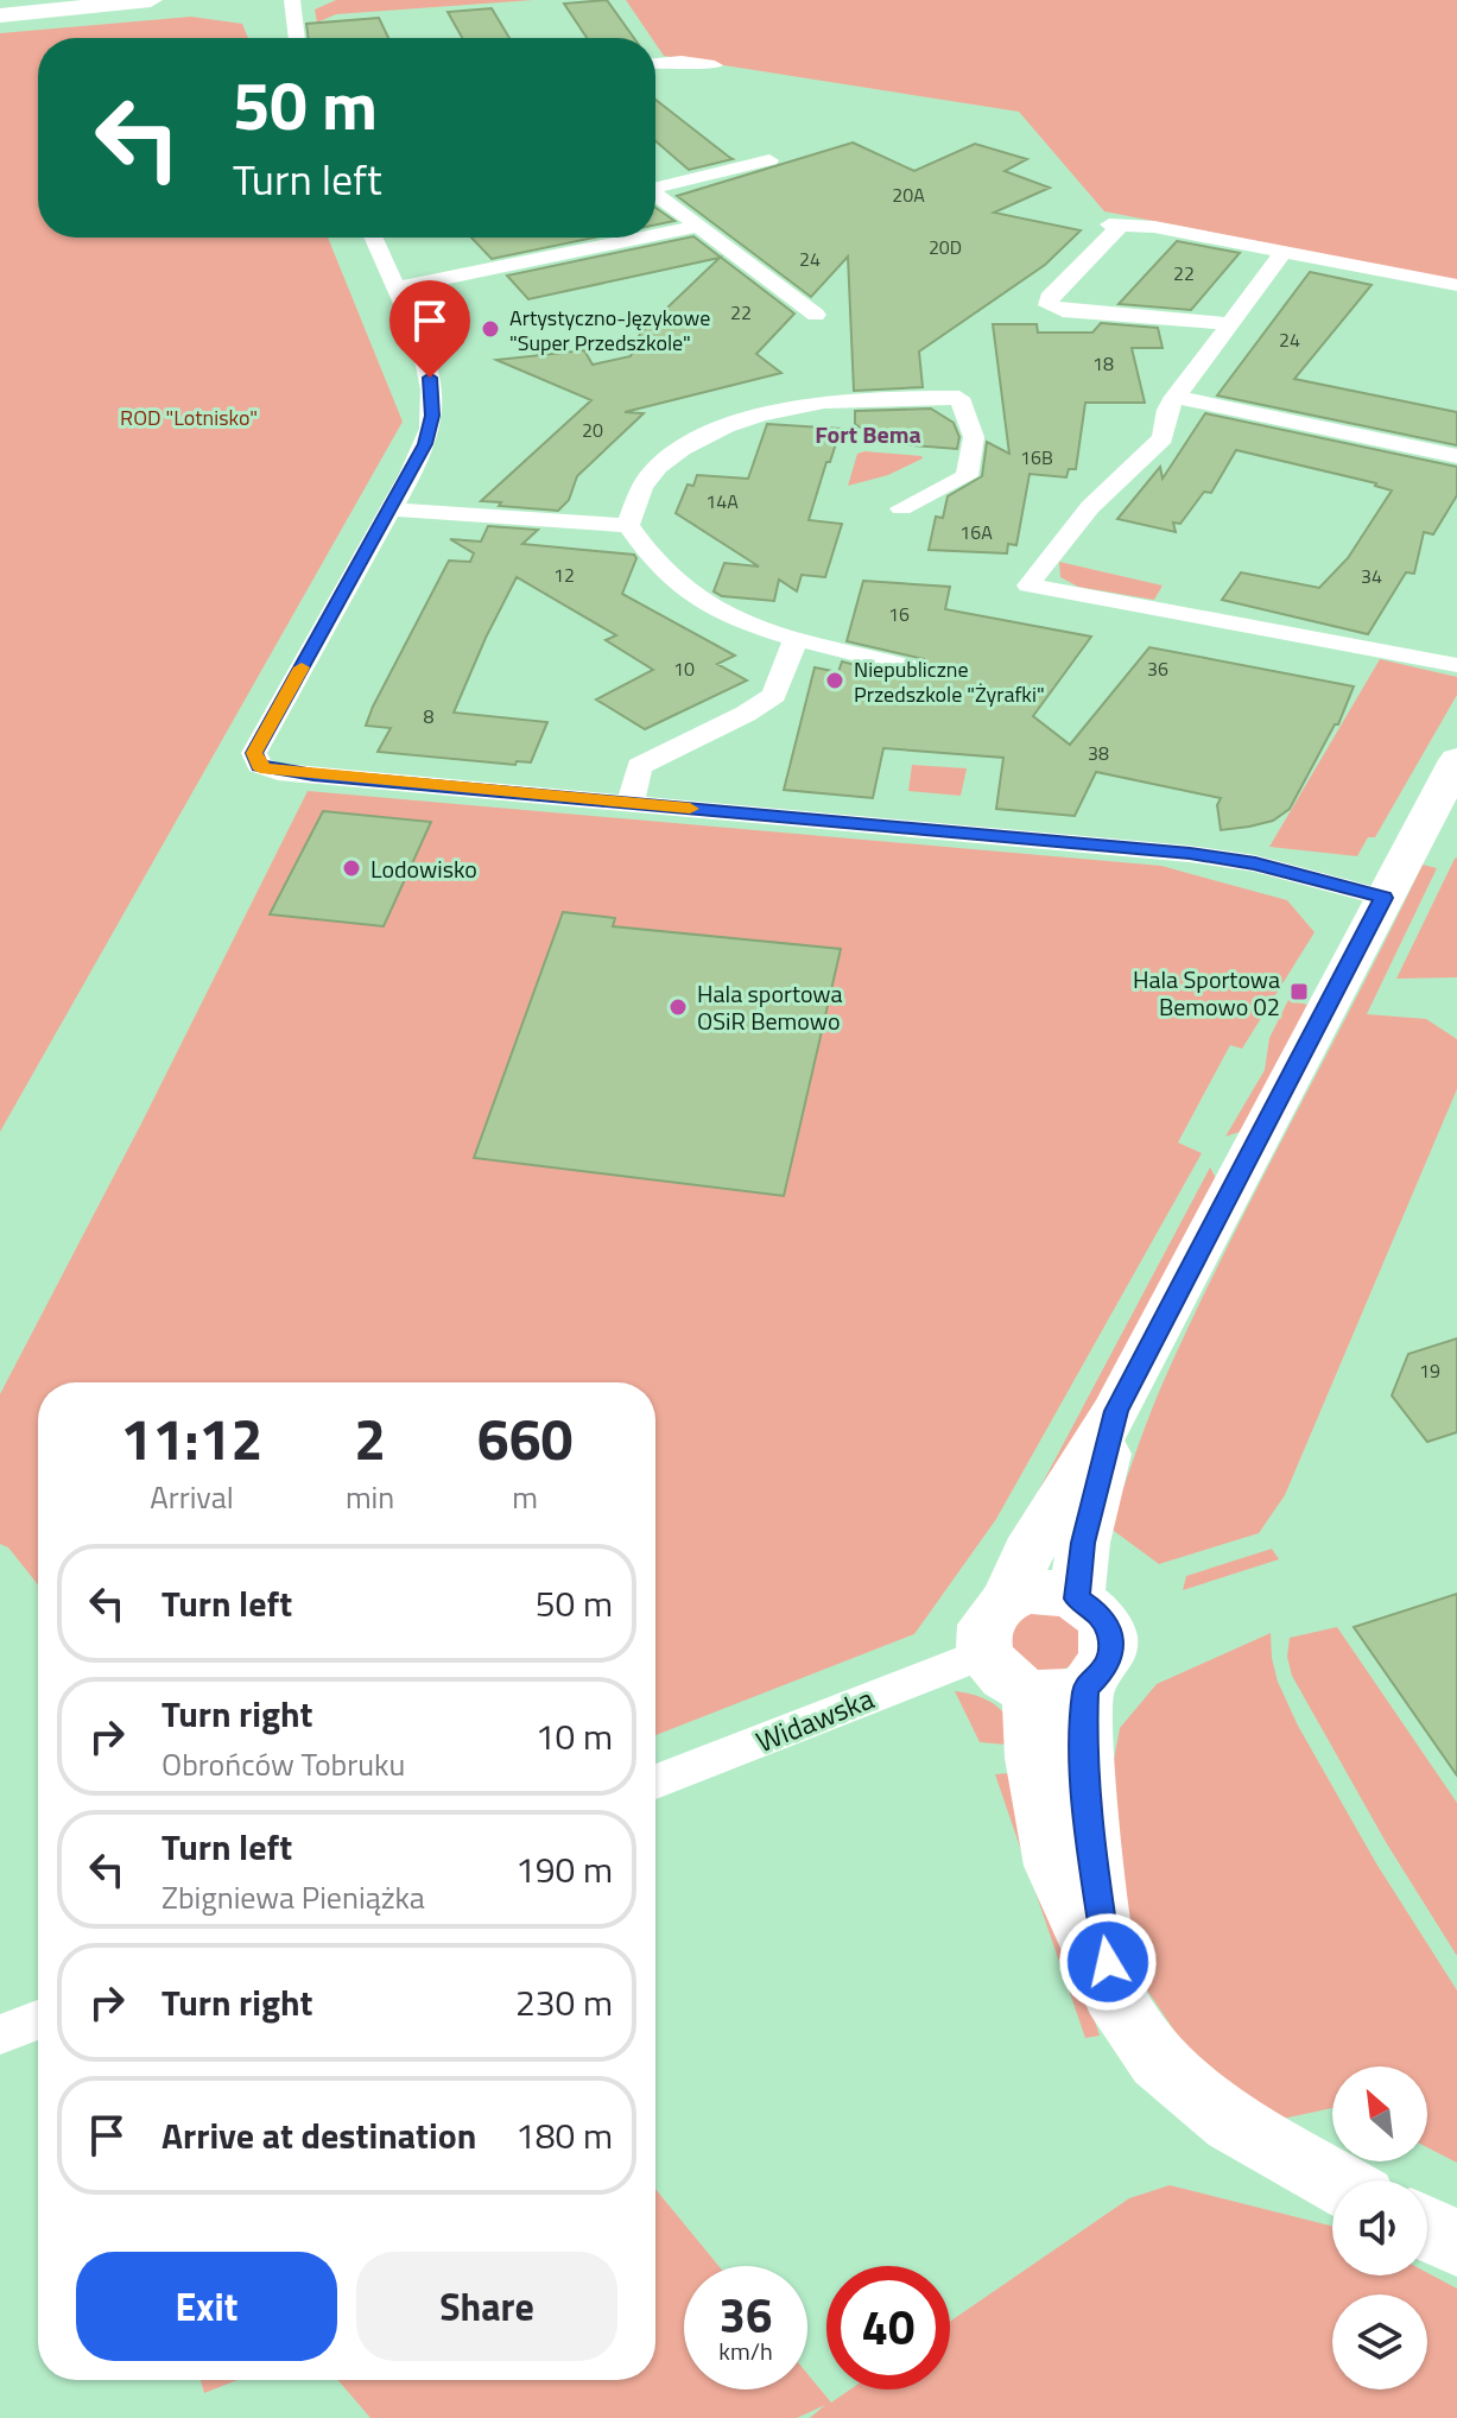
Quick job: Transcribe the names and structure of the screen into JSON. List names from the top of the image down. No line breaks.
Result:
{"streets":{"street":["Widawska"]},"districts":["Fort Bema"],"parks":["ROD \"Lotnisko\""],"places":{"other":["Artystyczno-Językowe \"Super Przedszkole\"","Niepubliczne Przedszkole \"Żyrafki\"","Lodowisko","Hala sportowa OSiR Bemowo"],"transit":["Hala Sportowa Bemowo 02"]},"house_numbers":["20A","20D","24","22","22","24","18","20","16B","14A","16A","12","34","16","10","36","8","38","19"],"north":"top left","page":{"turn":["50 m","Turn left"],"eta":["11:12","Arrival","2","min","660","m"],"list":[{"name":"Turn left","value":"50 m"},{"name":"Turn right","note":"Obrońców Tobruku","value":"10 m"},{"name":"Turn left","note":"Zbigniewa Pieniążka","value":"190 m"},{"name":"Turn right","value":"230 m"},{"name":"Arrive at destination","value":"180 m"}],"buttons":["Exit","Share"],"speed":"36 km/h","limit":"40"}}
